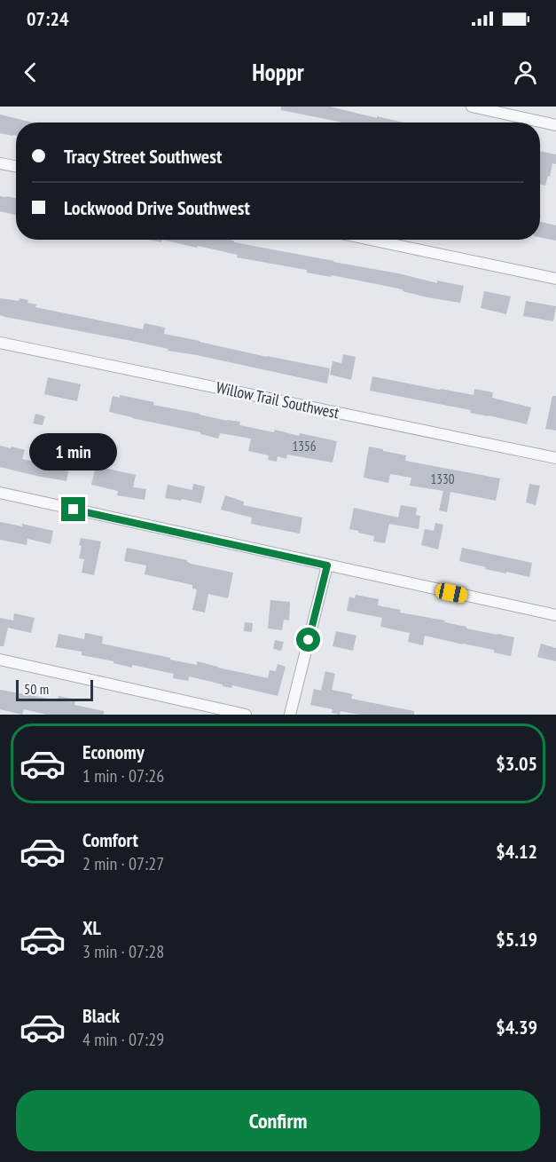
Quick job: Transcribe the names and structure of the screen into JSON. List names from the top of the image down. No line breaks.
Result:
{"streets":{"street":["Willow Trail Southwest"]},"house_numbers":["1356","1330"],"scale_bar":"50 m","page":{"status":"07:24","header":"Hoppr","banner":["Tracy Street Southwest","Lockwood Drive Southwest"],"bubble":"1 min","scale":"50 m","list":[{"name":"Economy","note":"1 min · 07:26","value":"$3.05"},{"name":"Comfort","note":"2 min · 07:27","value":"$4.12"},{"name":"XL","note":"3 min · 07:28","value":"$5.19"},{"name":"Black","note":"4 min · 07:29","value":"$4.39"}],"buttons":"Confirm"}}
